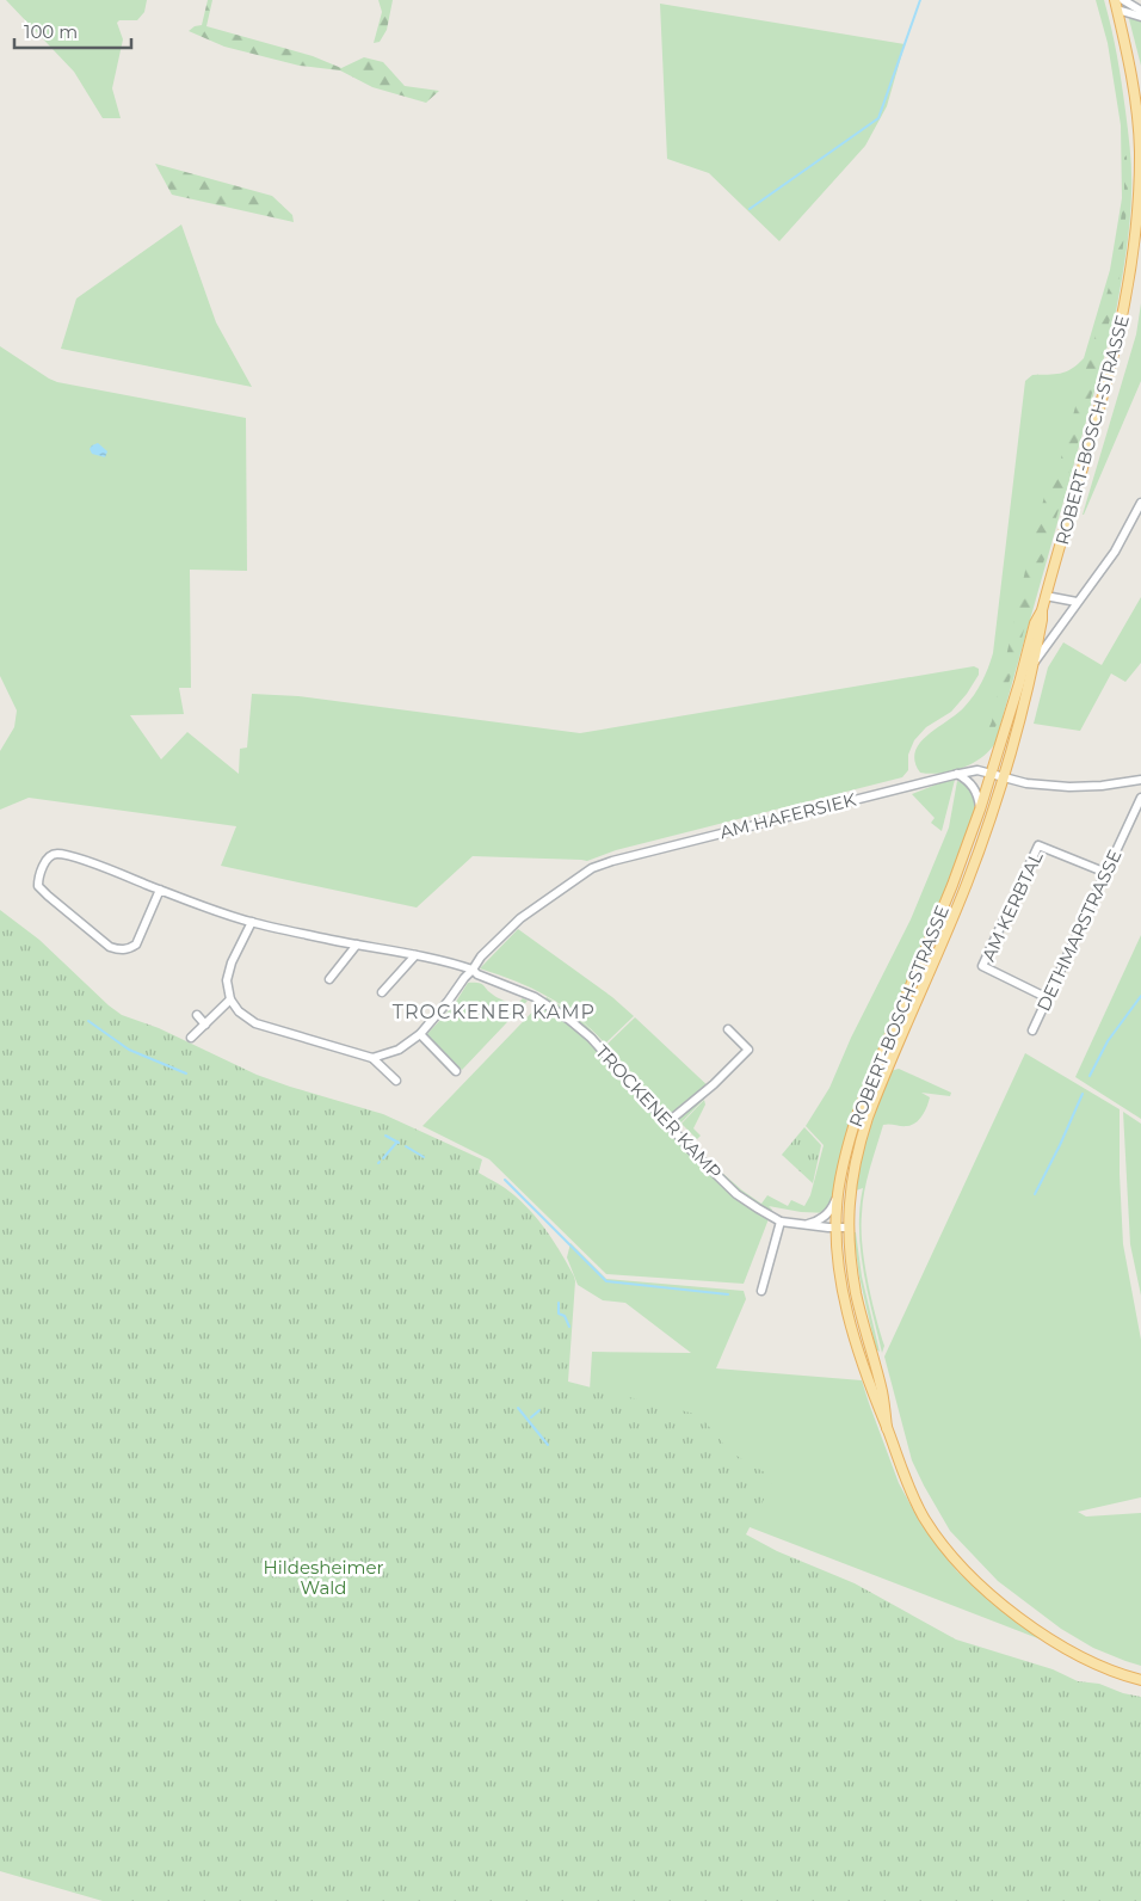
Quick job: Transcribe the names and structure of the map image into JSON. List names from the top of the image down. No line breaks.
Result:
{"streets":{"main road":["ROBERT-BOSCH-STRASSE"],"street":["AM HAFERSIEK","AM KERBTAL","DETHMARSTRASSE","TROCKENER KAMP"]},"crossings":[["ROBERT-BOSCH-STRASSE","AM HAFERSIEK"],["ROBERT-BOSCH-STRASSE","TROCKENER KAMP"],["AM HAFERSIEK","TROCKENER KAMP"],["AM KERBTAL","DETHMARSTRASSE"]],"districts":["TROCKENER KAMP"],"parks":["Hildesheimer Wald"],"scale_bar":"100 m"}
